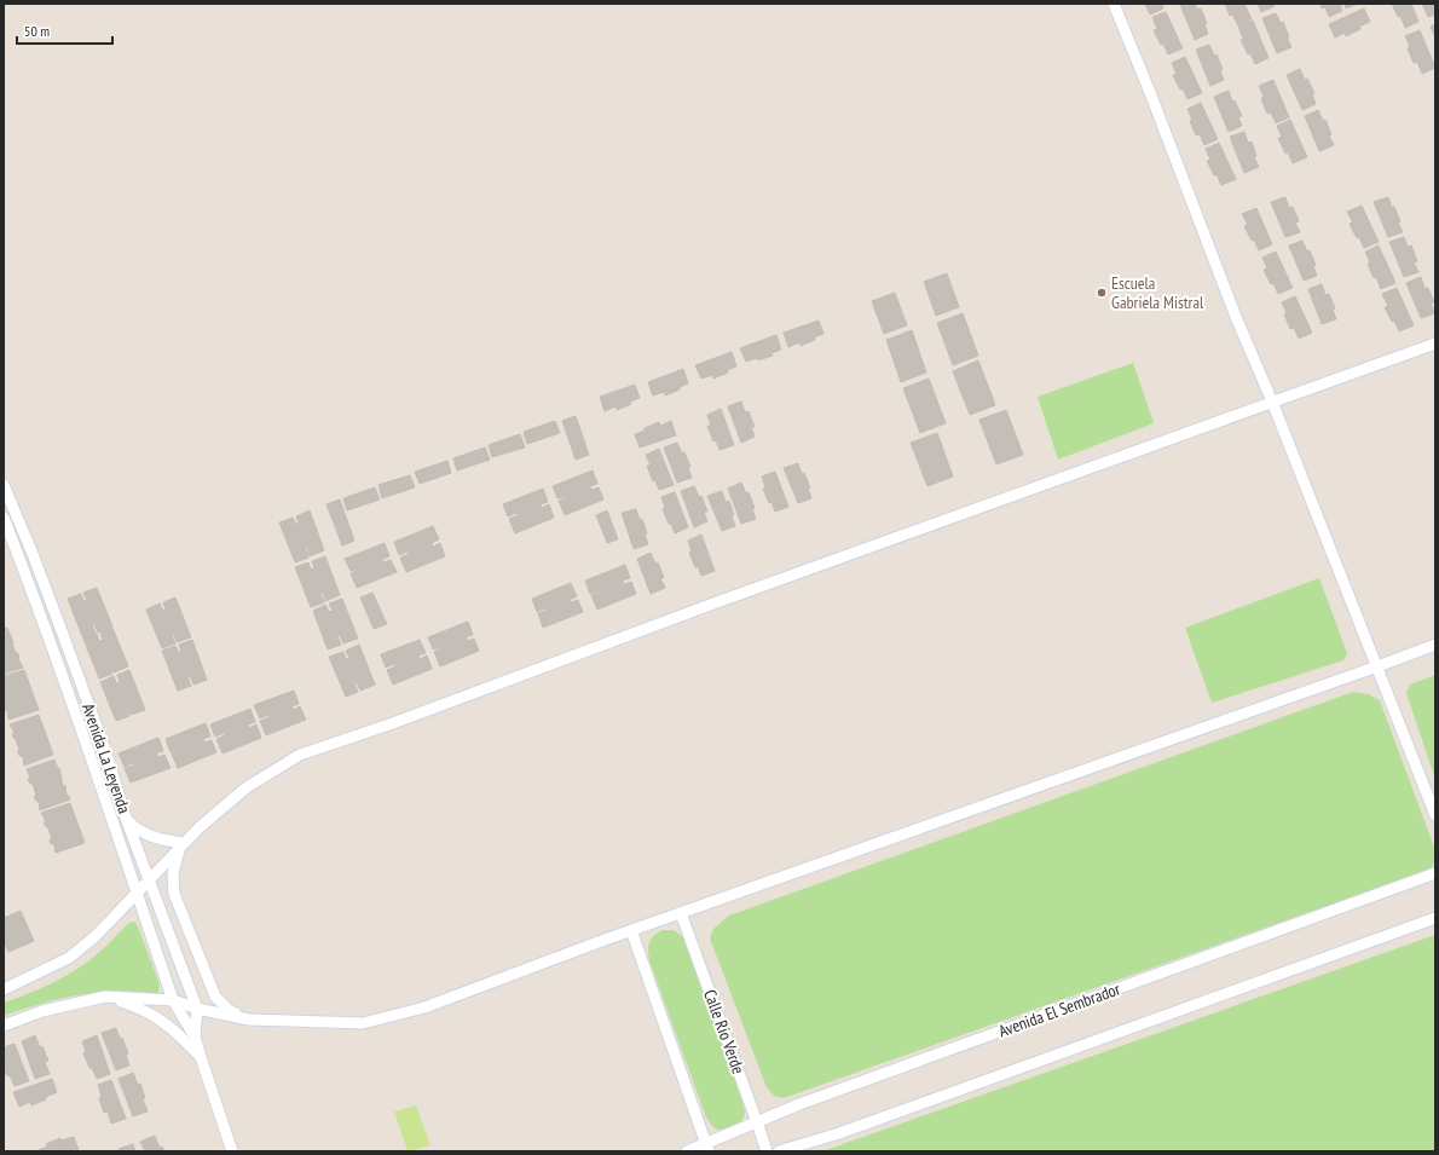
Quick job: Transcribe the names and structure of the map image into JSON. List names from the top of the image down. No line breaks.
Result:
{"streets":{"street":["Avenida La Leyenda","Avenida El Sembrador","Calle Río Verde"]},"crossings":[["Avenida El Sembrador","Calle Río Verde"]],"places":["Escuela Gabriela Mistral"],"scale_bar":"50 m"}
